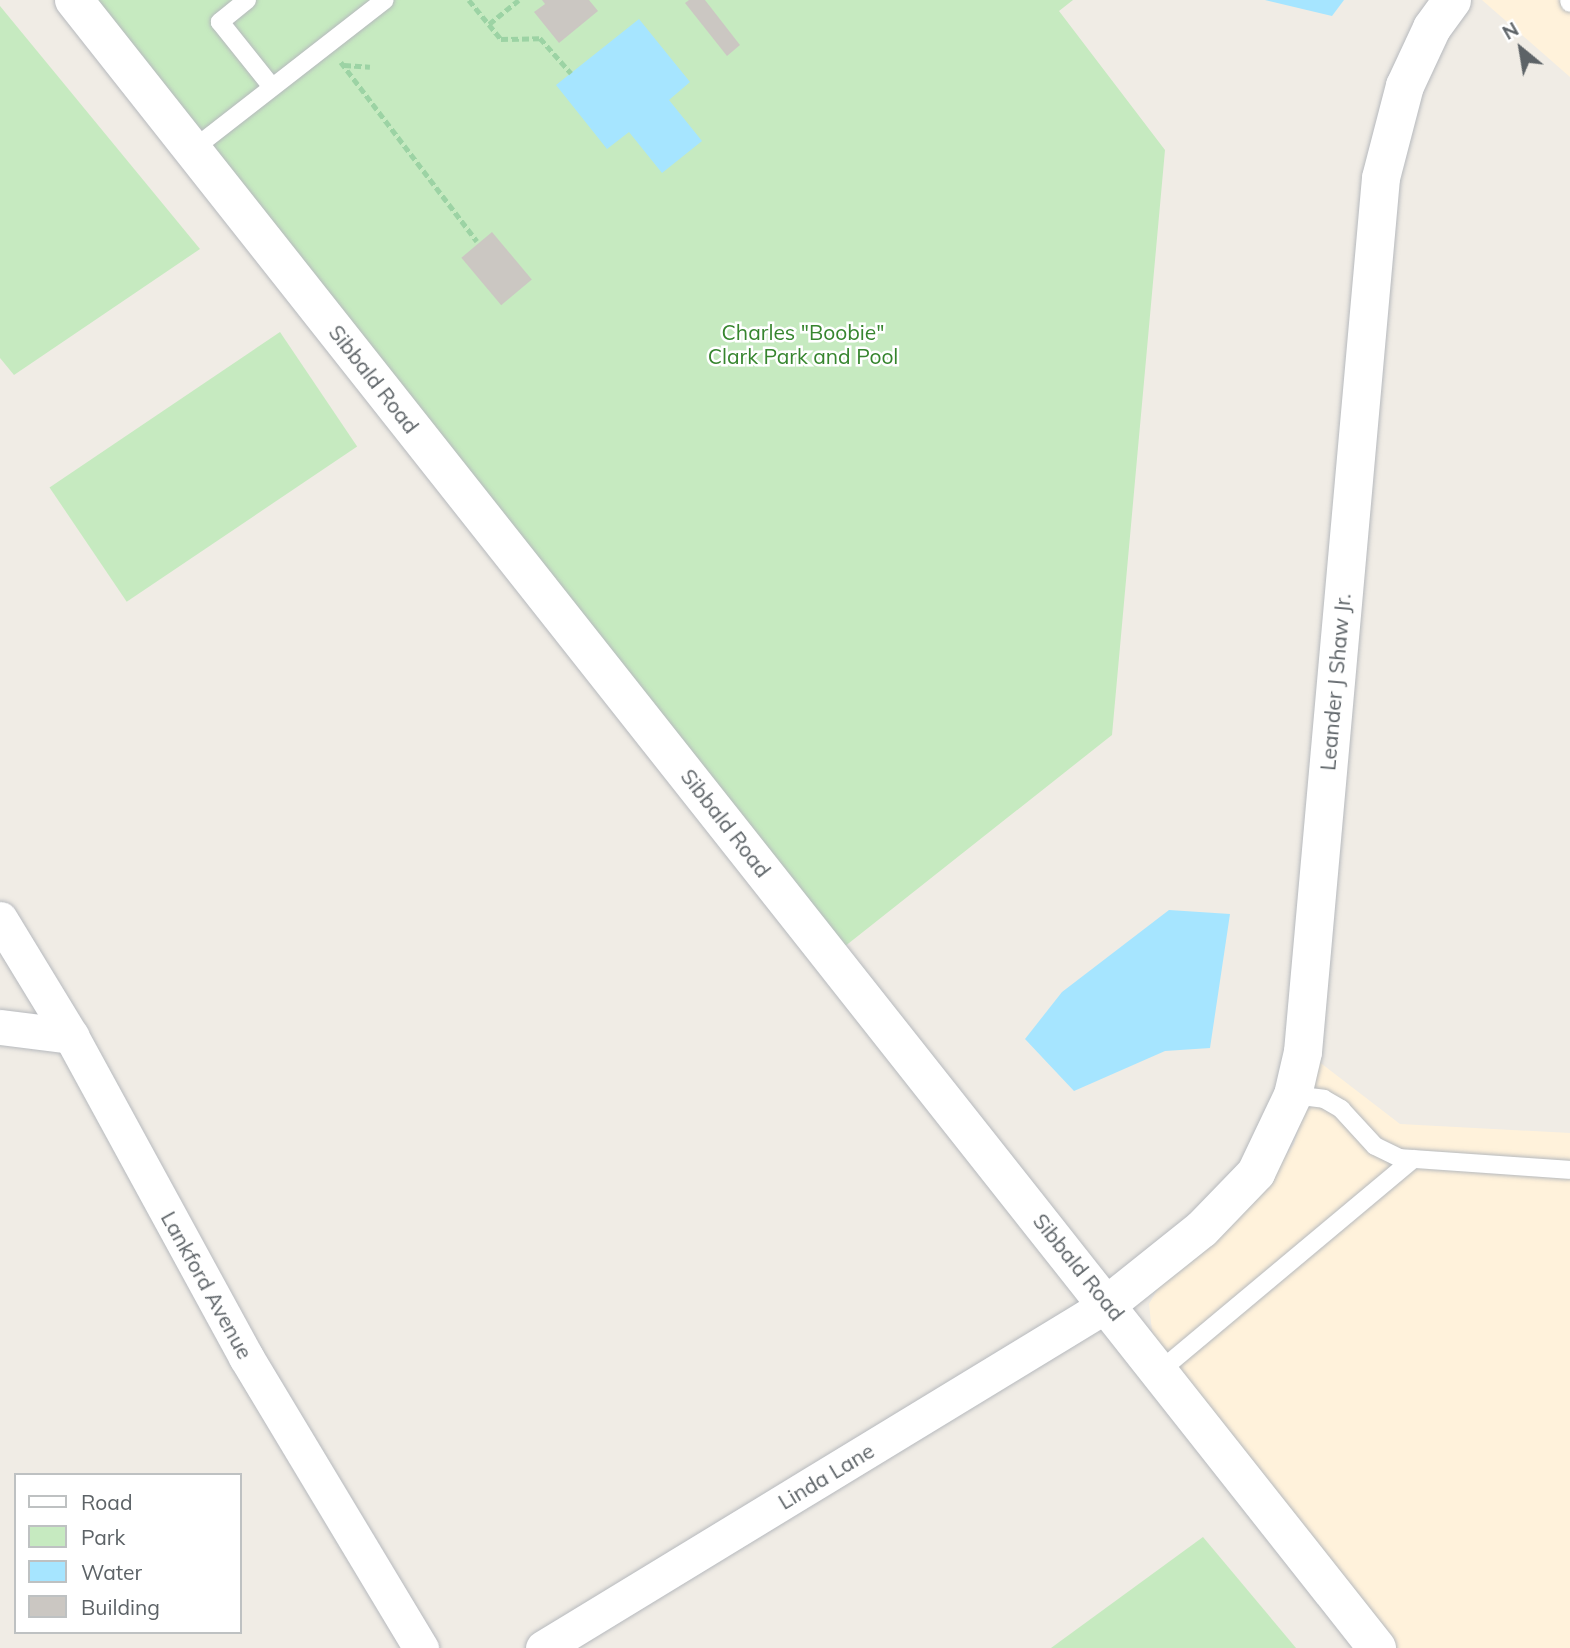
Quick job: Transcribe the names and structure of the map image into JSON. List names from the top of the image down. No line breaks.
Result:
{"streets":{"street":["Sibbald Road","Leander J Shaw Jr.","Lankford Avenue","Linda Lane"]},"crossings":[["Sibbald Road","Leander J Shaw Jr."],["Sibbald Road","Linda Lane"],["Leander J Shaw Jr.","Linda Lane"]],"parks":["Charles \"Boobie\" Clark Park and Pool"],"legend":["Road","Park","Water","Building"],"north":"top left"}
